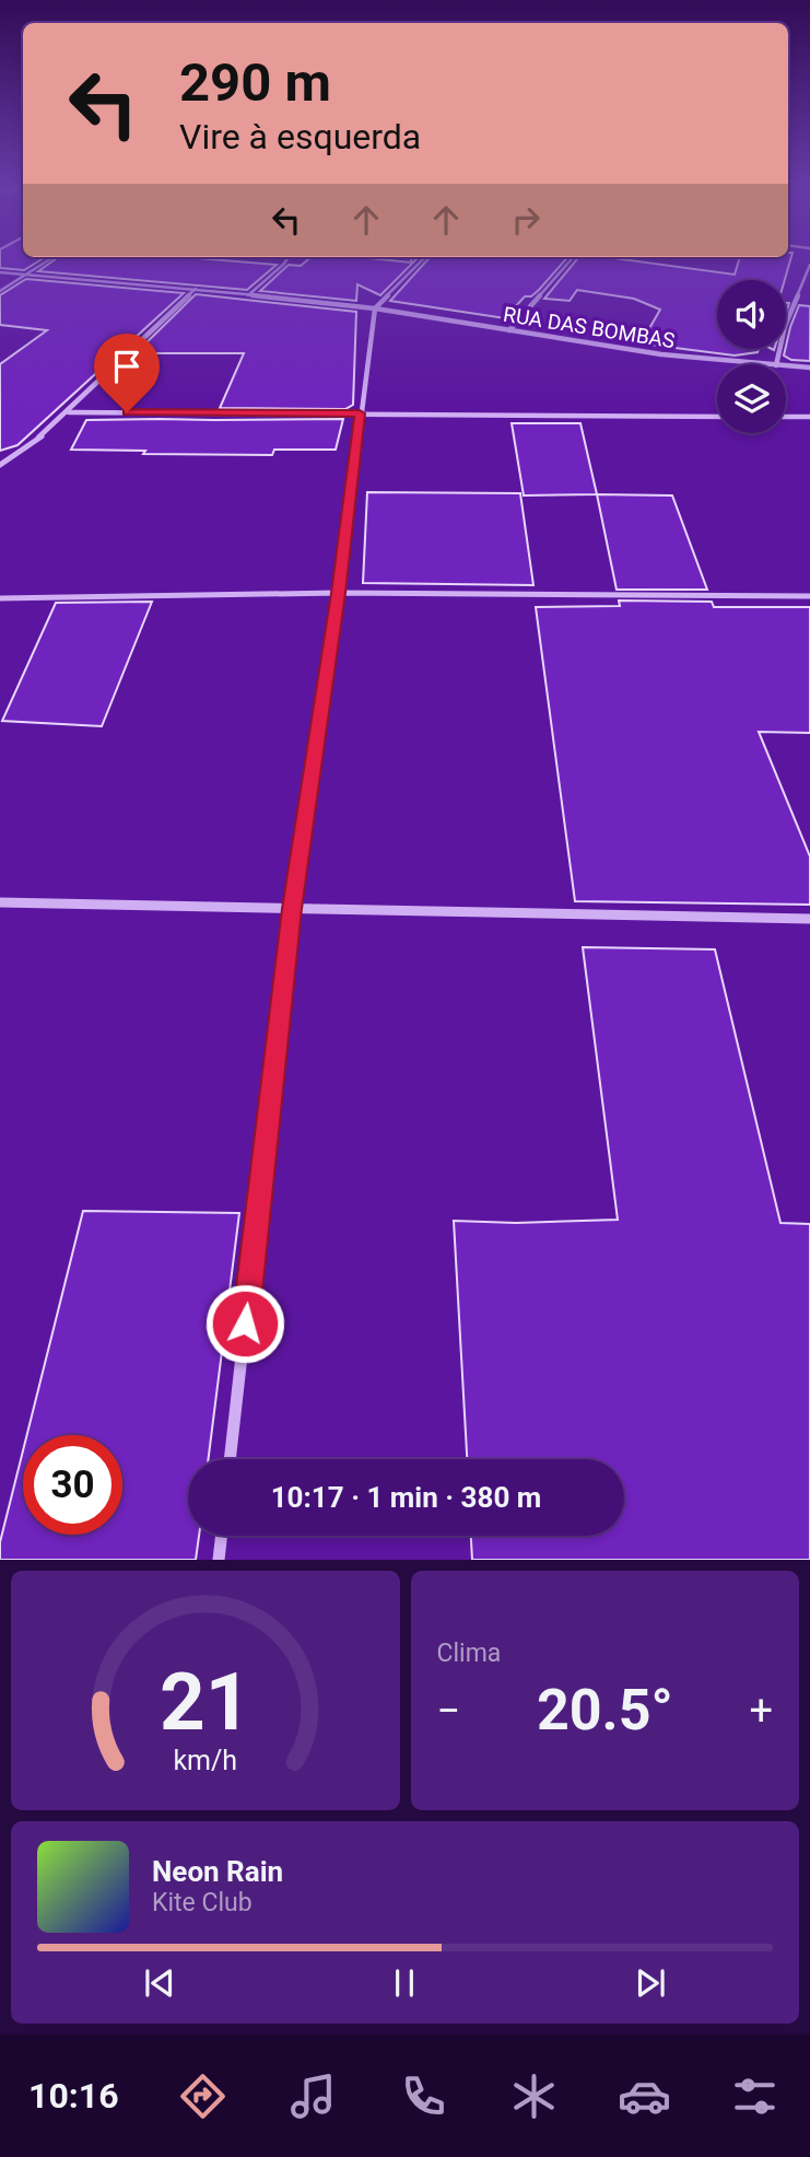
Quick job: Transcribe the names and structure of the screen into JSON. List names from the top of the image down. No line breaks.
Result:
{"streets":{"street":["RUA DAS BOMBAS"]},"page":{"turn":["290 m","Vire à esquerda"],"limit":"30","trip":"10:17 · 1 min · 380 m","tile":"Clima","heat":["−","20.5°","+"],"song":["Neon Rain","Kite Club"],"tabs":"10:16","gauge":["21","km/h"]}}
